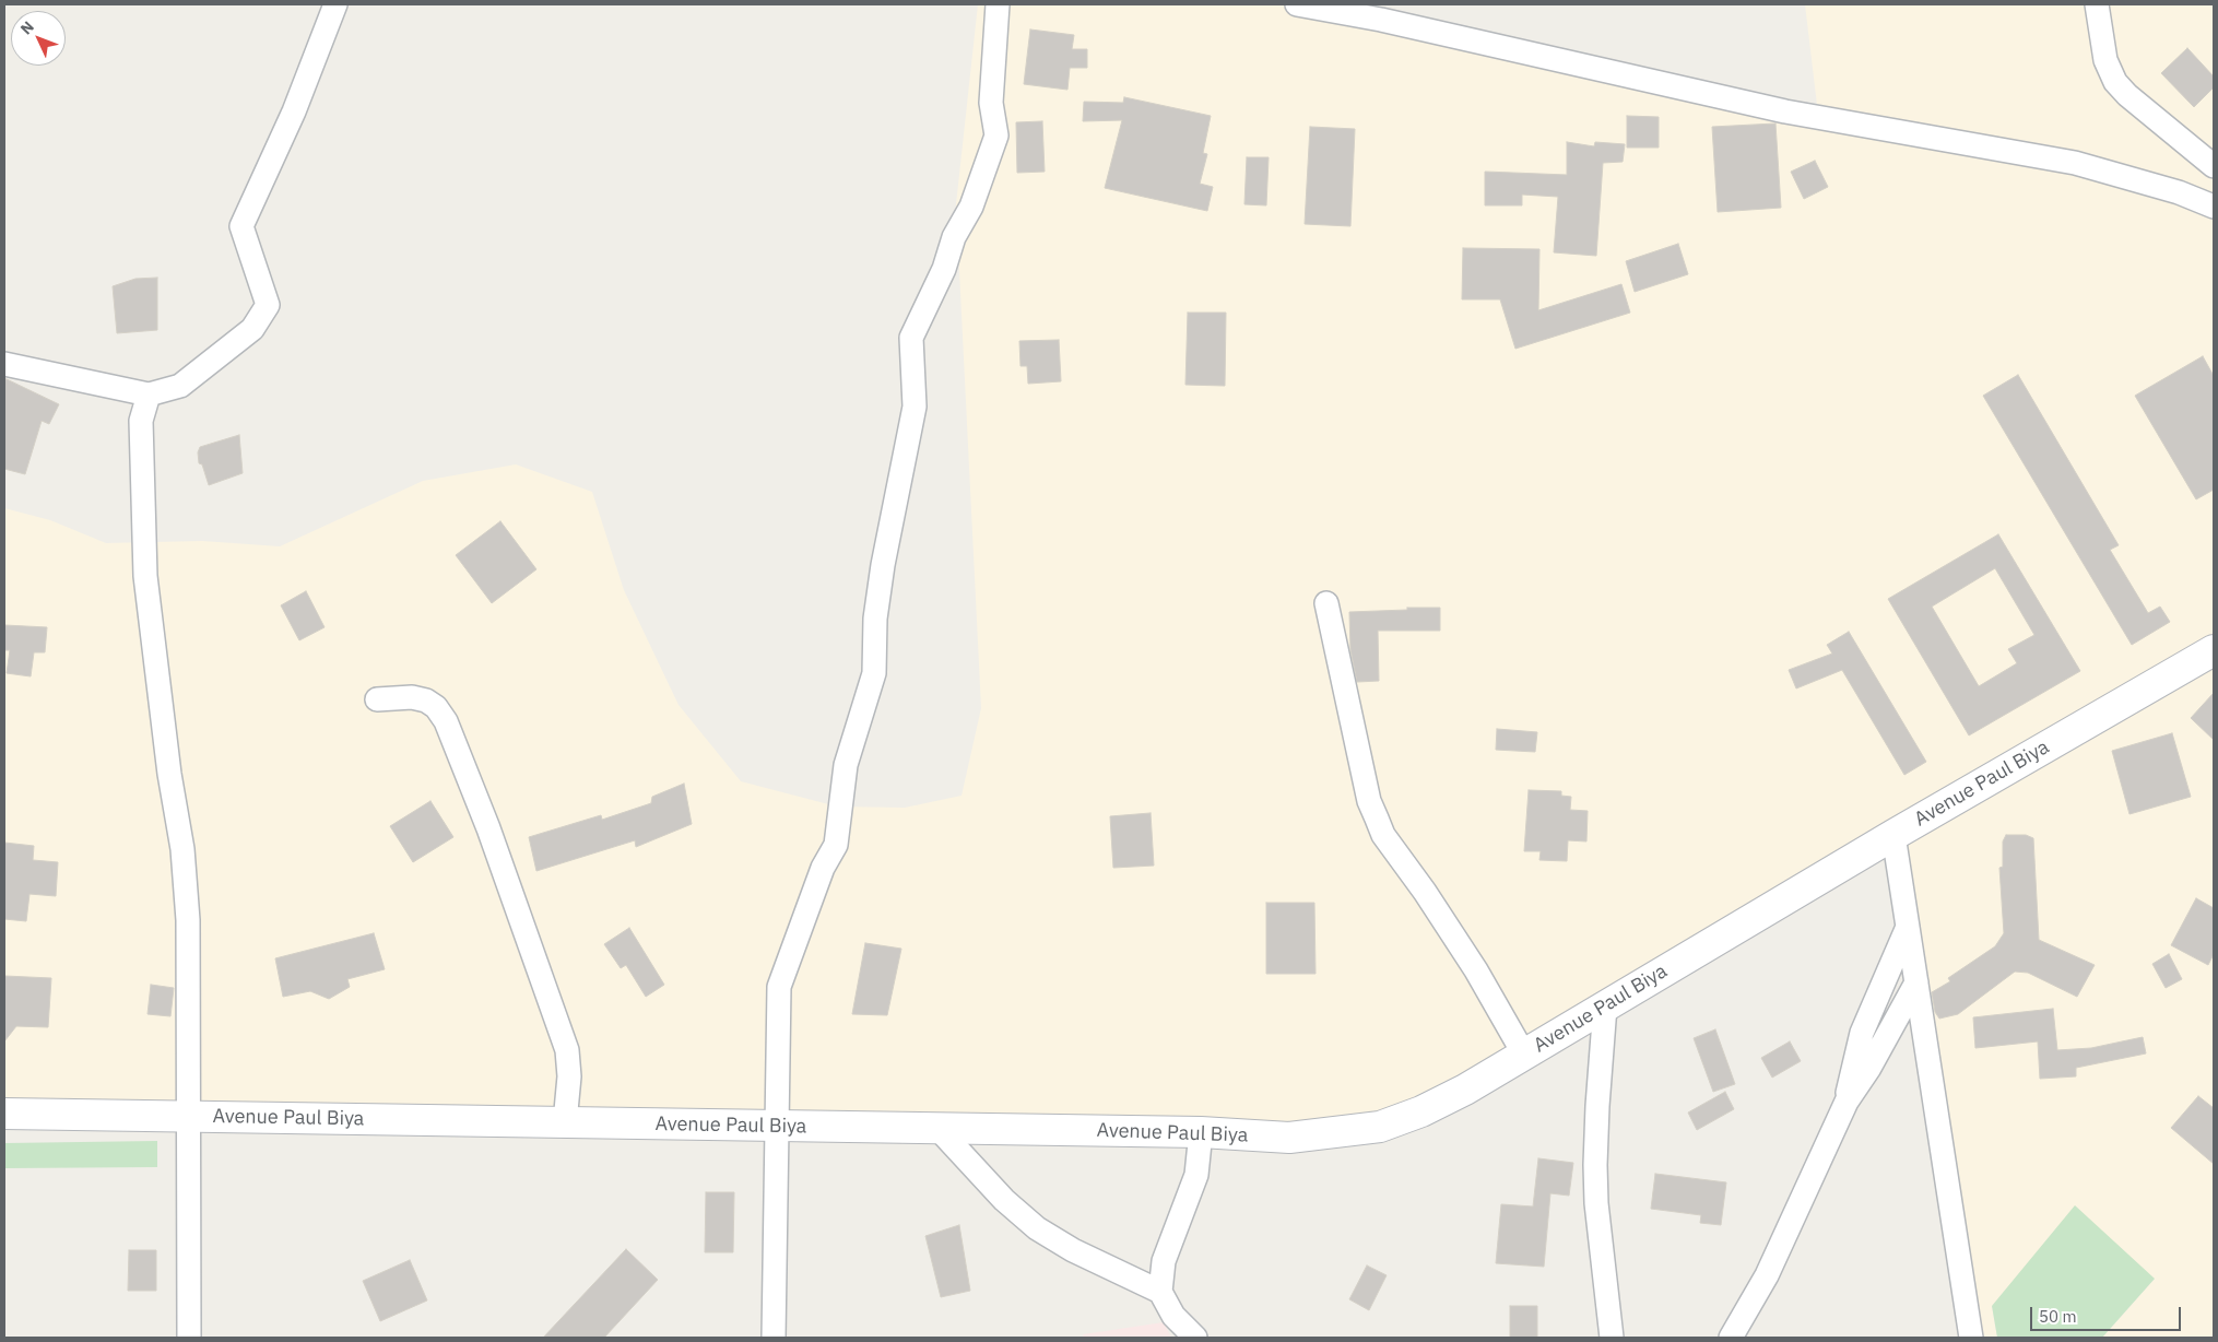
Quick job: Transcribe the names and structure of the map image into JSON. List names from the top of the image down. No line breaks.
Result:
{"streets":{"main road":["Avenue Paul Biya"]},"scale_bar":"50 m","north":"top left"}
